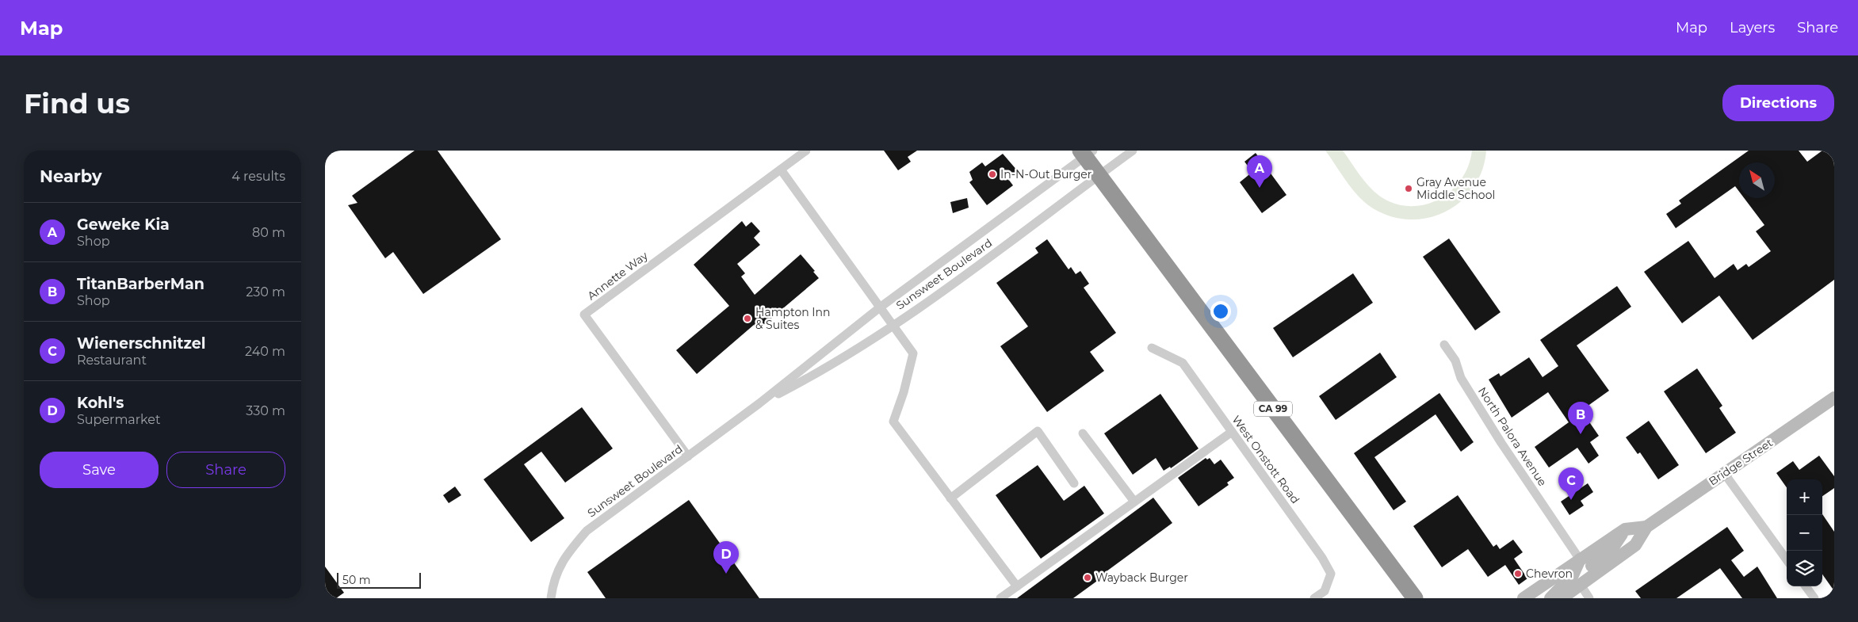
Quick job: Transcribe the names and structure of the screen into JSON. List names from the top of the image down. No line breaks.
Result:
{"streets":{"highway":["CA 99"],"main road":["Bridge Street"],"street":["Sunsweet Boulevard","Annette Way","North Palora Avenue","West Onstott Road"]},"crossings":[["Sunsweet Boulevard","Annette Way"],["Sunsweet Boulevard","CA 99"],["North Palora Avenue","Bridge Street"]],"places":["In-N-Out Burger","Gray Avenue Middle School","Hampton Inn & Suites","Chevron","Wayback Burger"],"scale_bar":"50 m","north":"top left","page":{"header":"Map","nav":["Map","Layers","Share"],"buttons":["Directions",["Save","Share"]],"title":"Find us","heading":["Nearby","4 results"],"pins":["A","B","C","D"],"list":[{"mark":"A","name":"Geweke Kia","note":"Shop","value":"80 m"},{"mark":"B","name":"TitanBarberMan","note":"Shop","value":"230 m"},{"mark":"C","name":"Wienerschnitzel","note":"Restaurant","value":"240 m"},{"mark":"D","name":"Kohl's","note":"Supermarket","value":"330 m"}],"map_buttons":["+","−"],"scale":"50 m"}}
